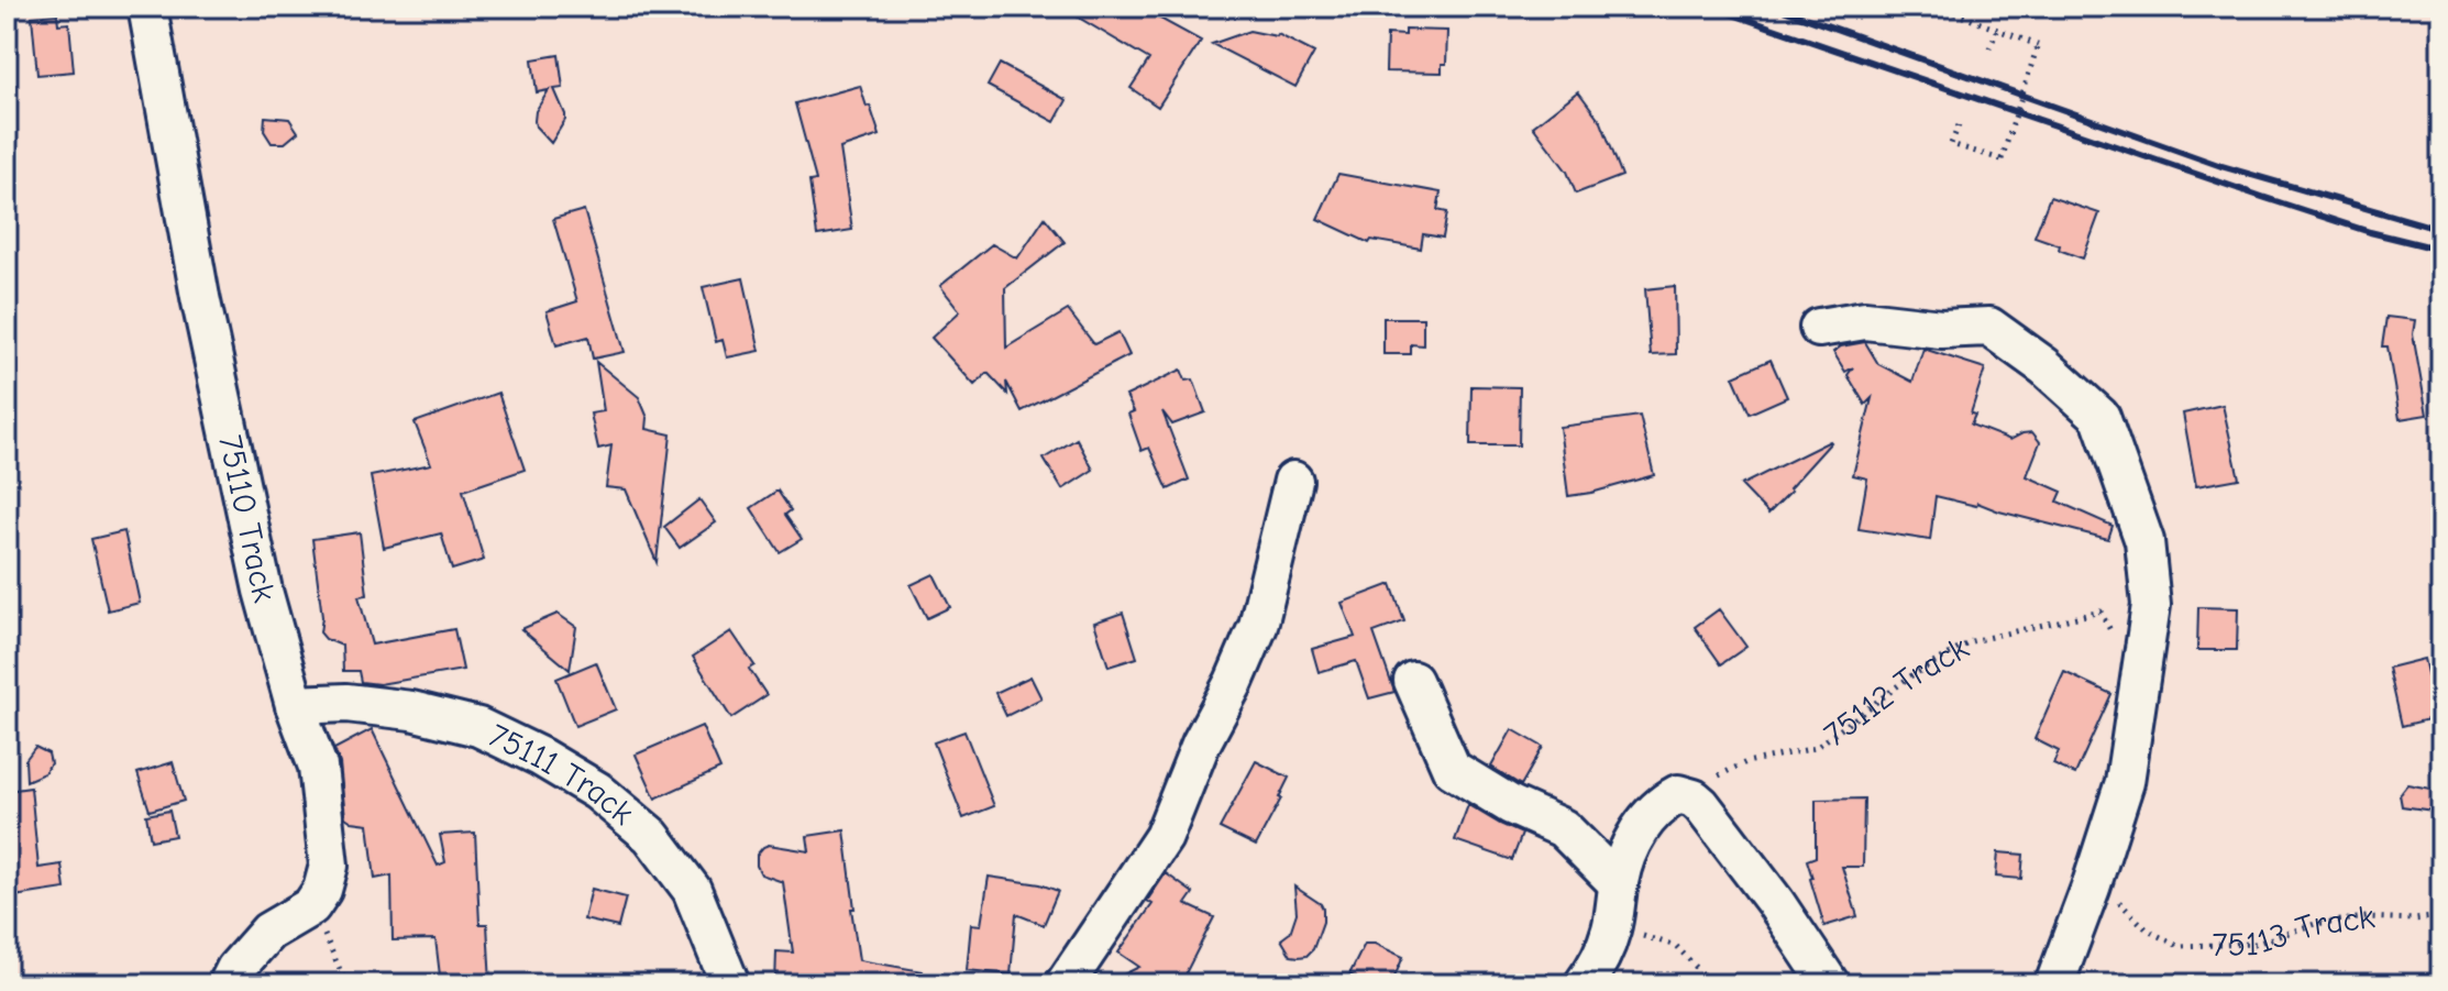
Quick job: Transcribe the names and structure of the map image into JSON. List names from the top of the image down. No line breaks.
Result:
{"streets":{"street":["75110 Track","75111 Track"],"path":["75112 Track","75113 Track"]},"crossings":[["75110 Track","75111 Track"]]}
